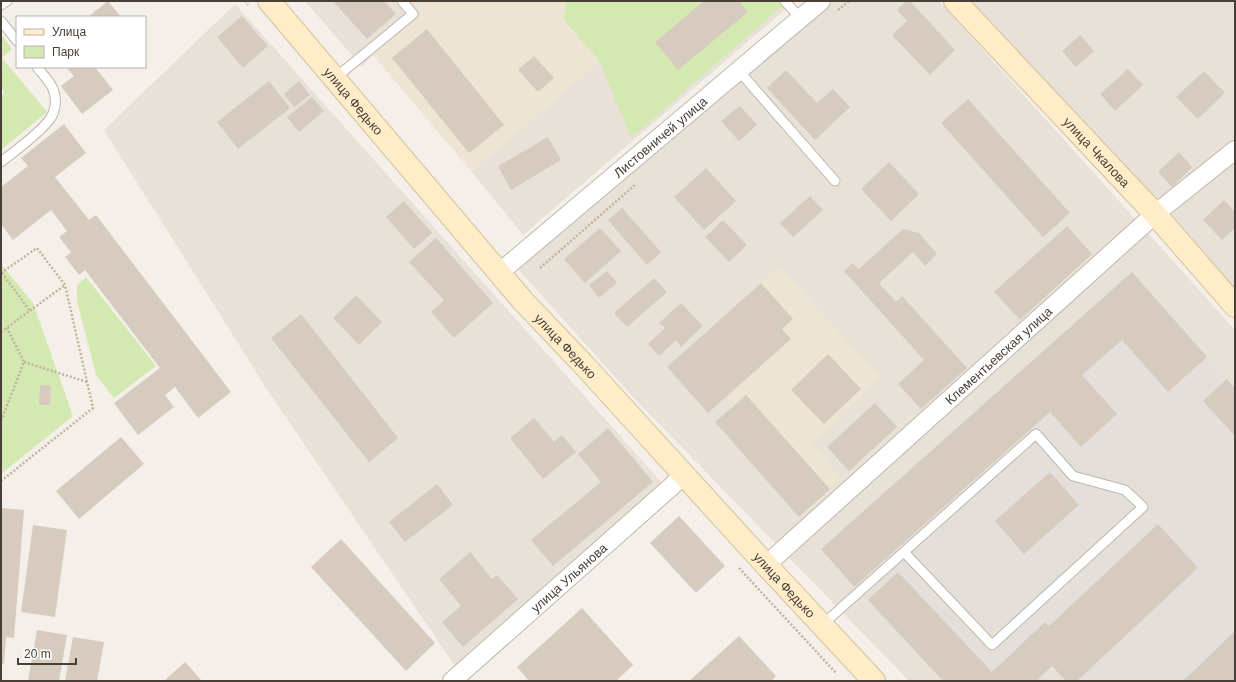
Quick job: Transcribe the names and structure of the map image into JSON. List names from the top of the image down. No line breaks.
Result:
{"streets":{"main road":["улица Федько","улица Чкалова"],"street":["Листовничей улица","Клементьевская улица","улица Ульянова"]},"crossings":[["улица Федько","Листовничей улица"],["улица Федько","Клементьевская улица"],["улица Федько","улица Ульянова"],["улица Чкалова","Клементьевская улица"]],"legend":["Улица","Парк"],"scale_bar":"20 m"}
